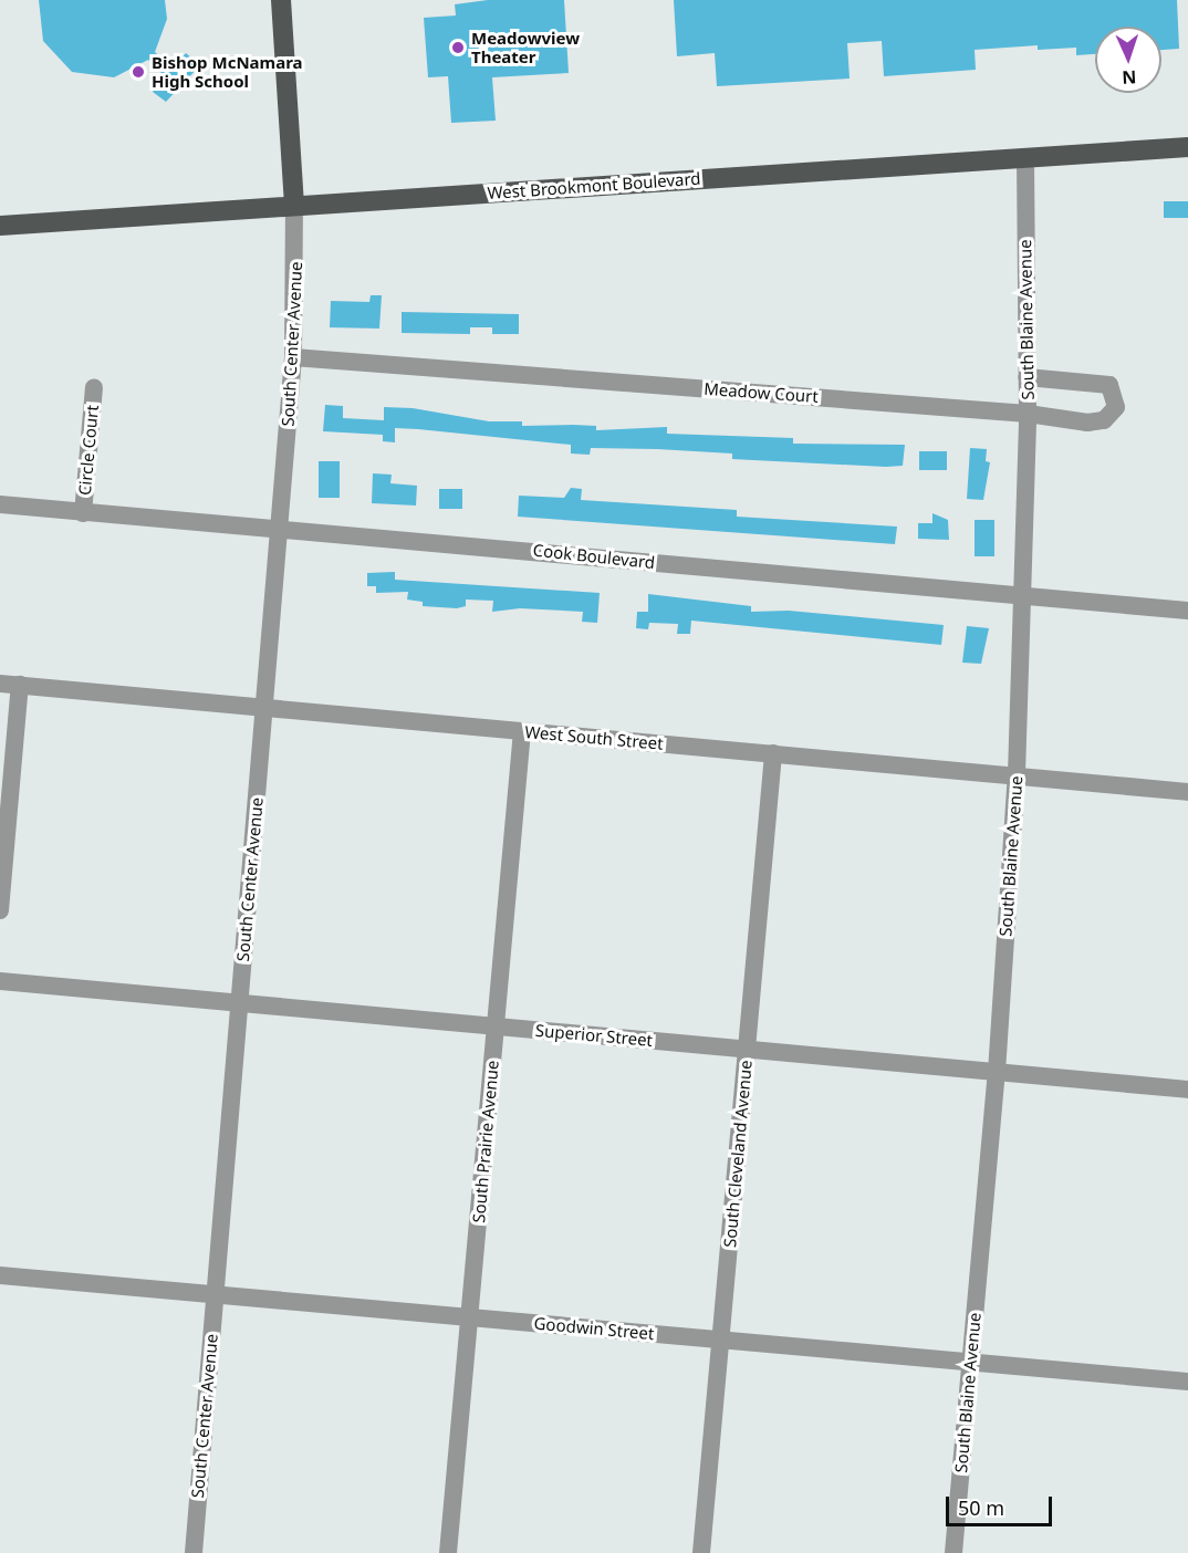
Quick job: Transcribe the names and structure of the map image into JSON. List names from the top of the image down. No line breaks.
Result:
{"streets":{"main road":["West Brookmont Boulevard"],"street":["South Blaine Avenue","South Center Avenue","Meadow Court","Circle Court","Cook Boulevard","West South Street","Superior Street","South Prairie Avenue","South Cleveland Avenue","Goodwin Street"]},"crossings":[["West Brookmont Boulevard","South Blaine Avenue"],["West Brookmont Boulevard","South Center Avenue"],["South Blaine Avenue","Meadow Court"],["South Blaine Avenue","Cook Boulevard"],["South Blaine Avenue","West South Street"],["South Blaine Avenue","Superior Street"],["South Blaine Avenue","Goodwin Street"],["South Center Avenue","Meadow Court"],["South Center Avenue","Cook Boulevard"],["South Center Avenue","West South Street"],["South Center Avenue","Superior Street"],["South Center Avenue","Goodwin Street"],["Circle Court","Cook Boulevard"],["West South Street","South Prairie Avenue"],["West South Street","South Cleveland Avenue"],["Superior Street","South Prairie Avenue"],["Superior Street","South Cleveland Avenue"],["South Prairie Avenue","Goodwin Street"],["South Cleveland Avenue","Goodwin Street"]],"places":["Meadowview Theater","Bishop McNamara High School"],"scale_bar":"50 m","north":"bottom"}
